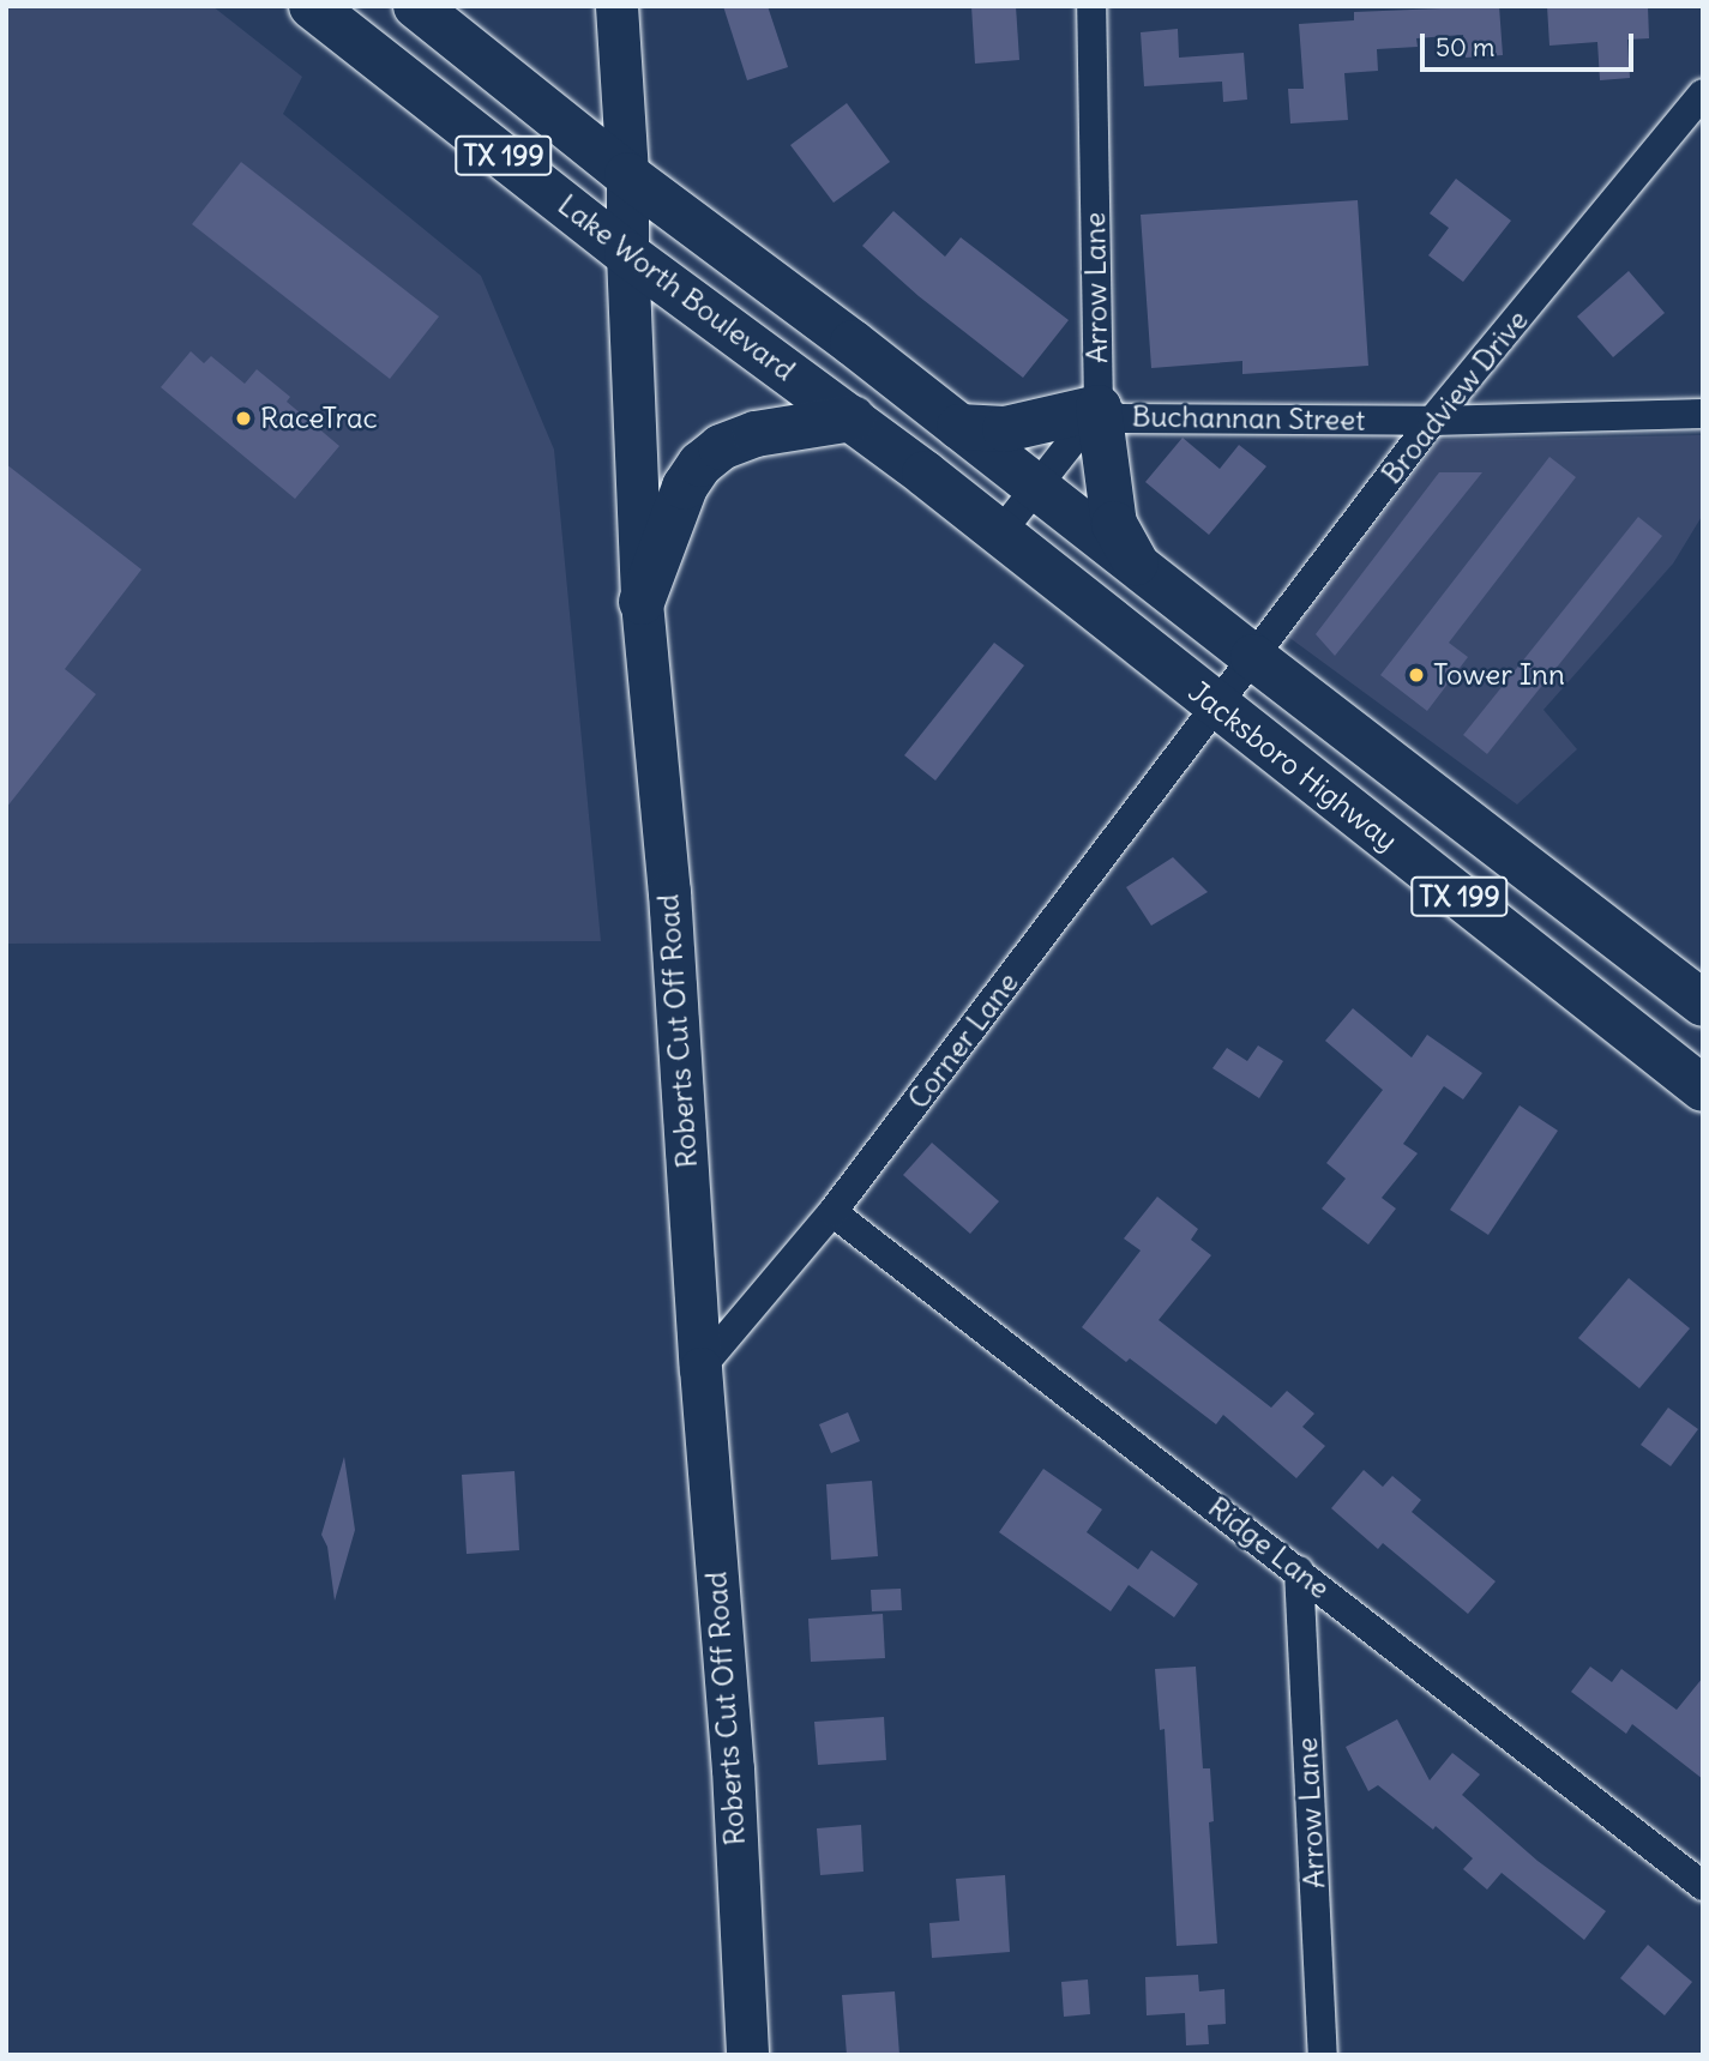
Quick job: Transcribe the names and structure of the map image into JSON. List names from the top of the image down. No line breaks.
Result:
{"streets":{"main road":["TX 199","Lake Worth Boulevard","Jacksboro Highway"],"street":["Arrow Lane","Broadview Drive","Buchannan Street","Roberts Cut Off Road","Corner Lane","Ridge Lane"]},"crossings":[["Lake Worth Boulevard","Jacksboro Highway"],["Lake Worth Boulevard","Roberts Cut Off Road"],["Arrow Lane","Buchannan Street"],["Arrow Lane","Jacksboro Highway"],["Arrow Lane","Ridge Lane"],["Broadview Drive","Buchannan Street"],["Broadview Drive","Jacksboro Highway"],["Broadview Drive","Corner Lane"],["Jacksboro Highway","Corner Lane"],["Roberts Cut Off Road","Corner Lane"],["Corner Lane","Ridge Lane"]],"places":["RaceTrac","Tower Inn"],"scale_bar":"50 m"}
